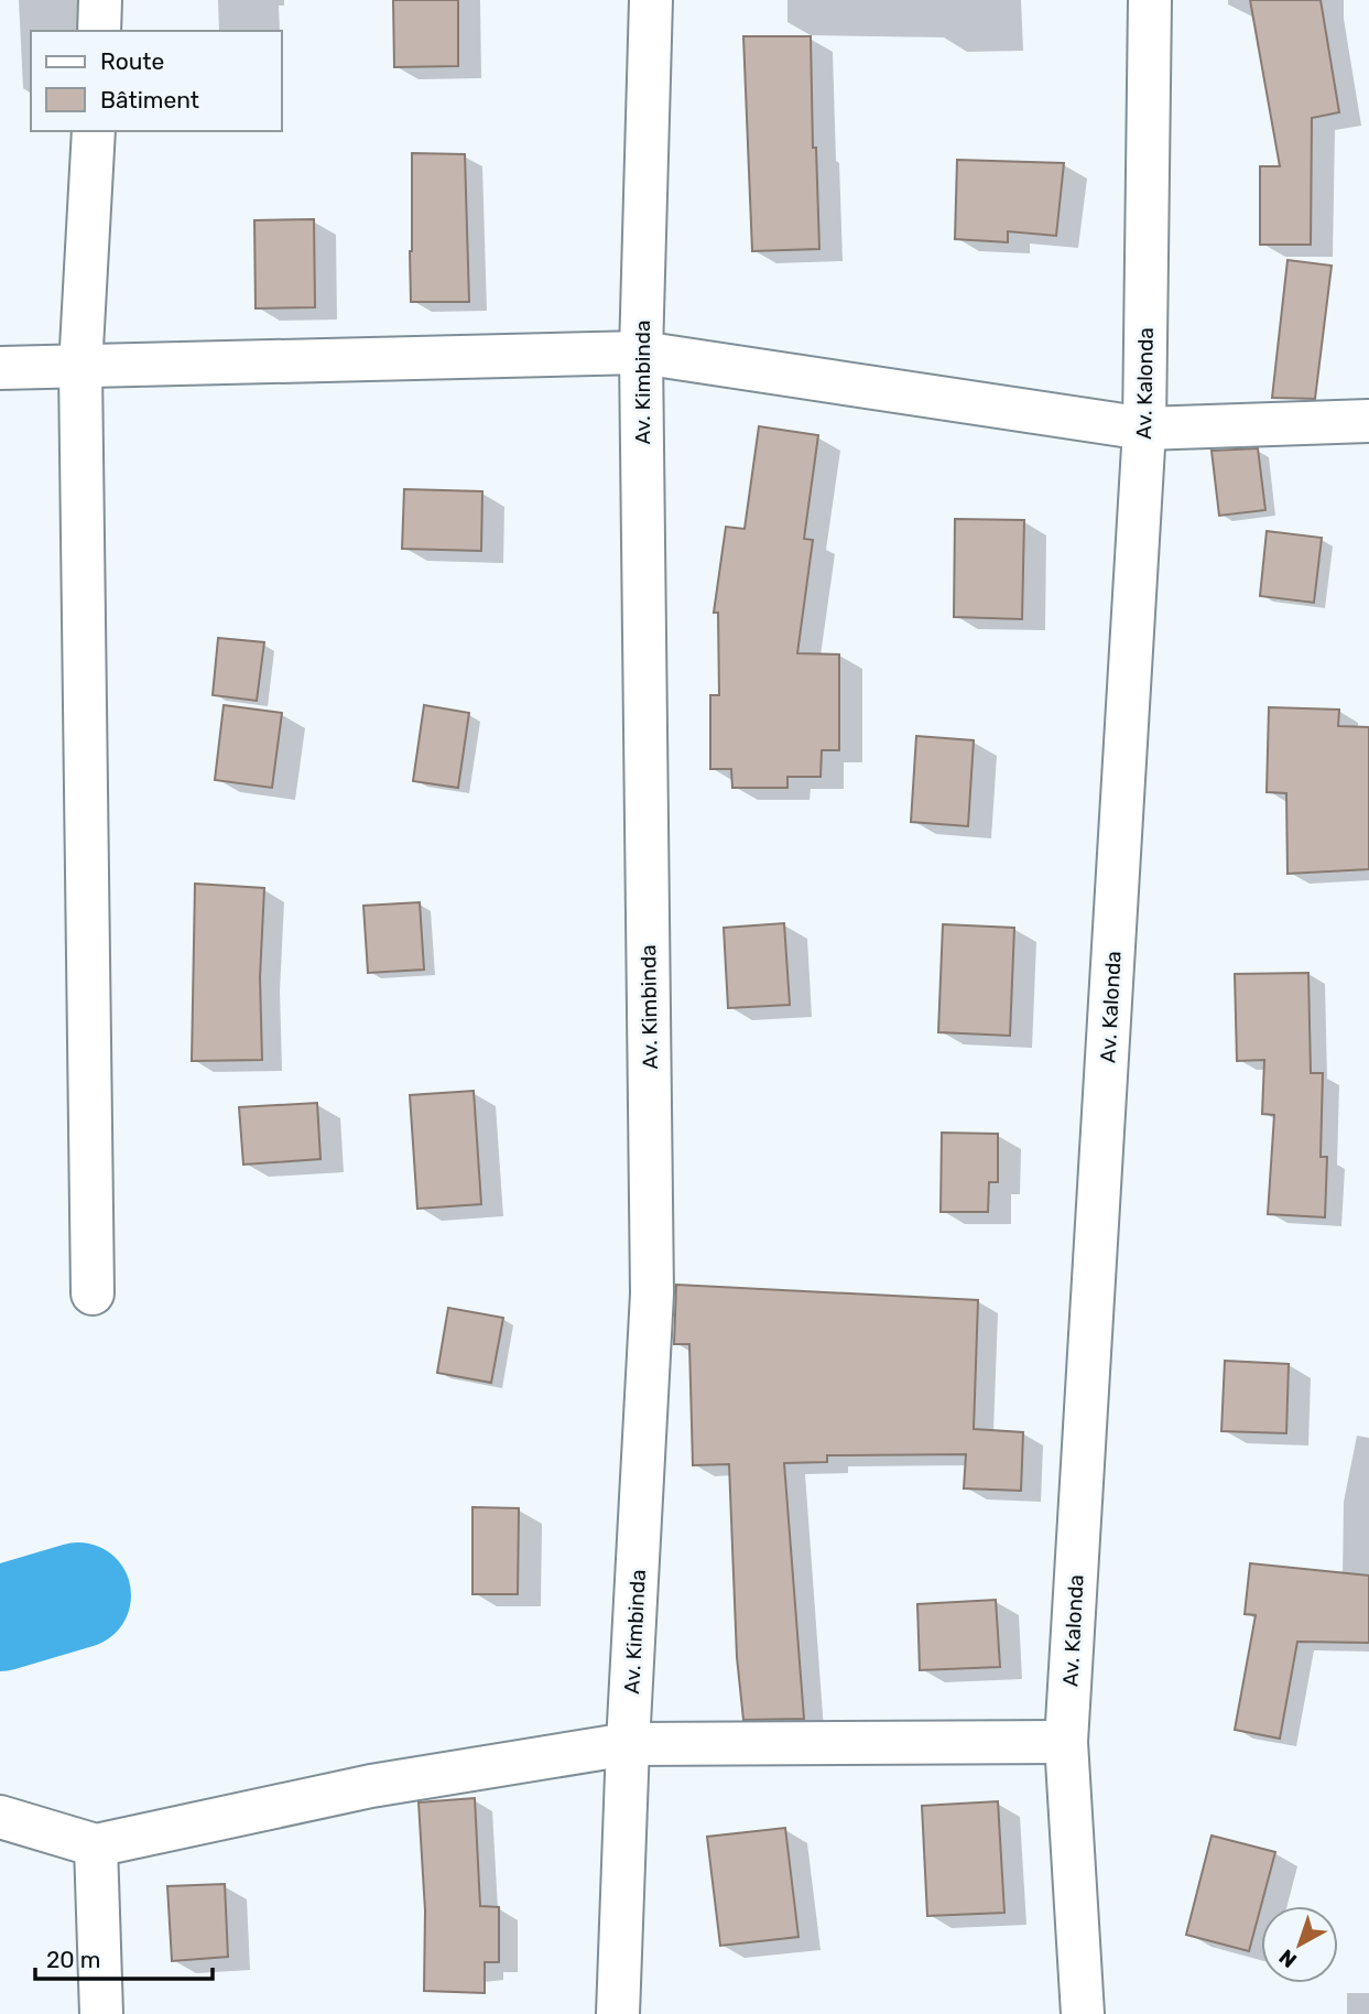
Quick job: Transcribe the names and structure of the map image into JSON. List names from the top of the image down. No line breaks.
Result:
{"streets":{"street":["Av. Kimbinda","Av. Kalonda"]},"legend":["Route","Bâtiment"],"scale_bar":"20 m","north":"bottom left"}
